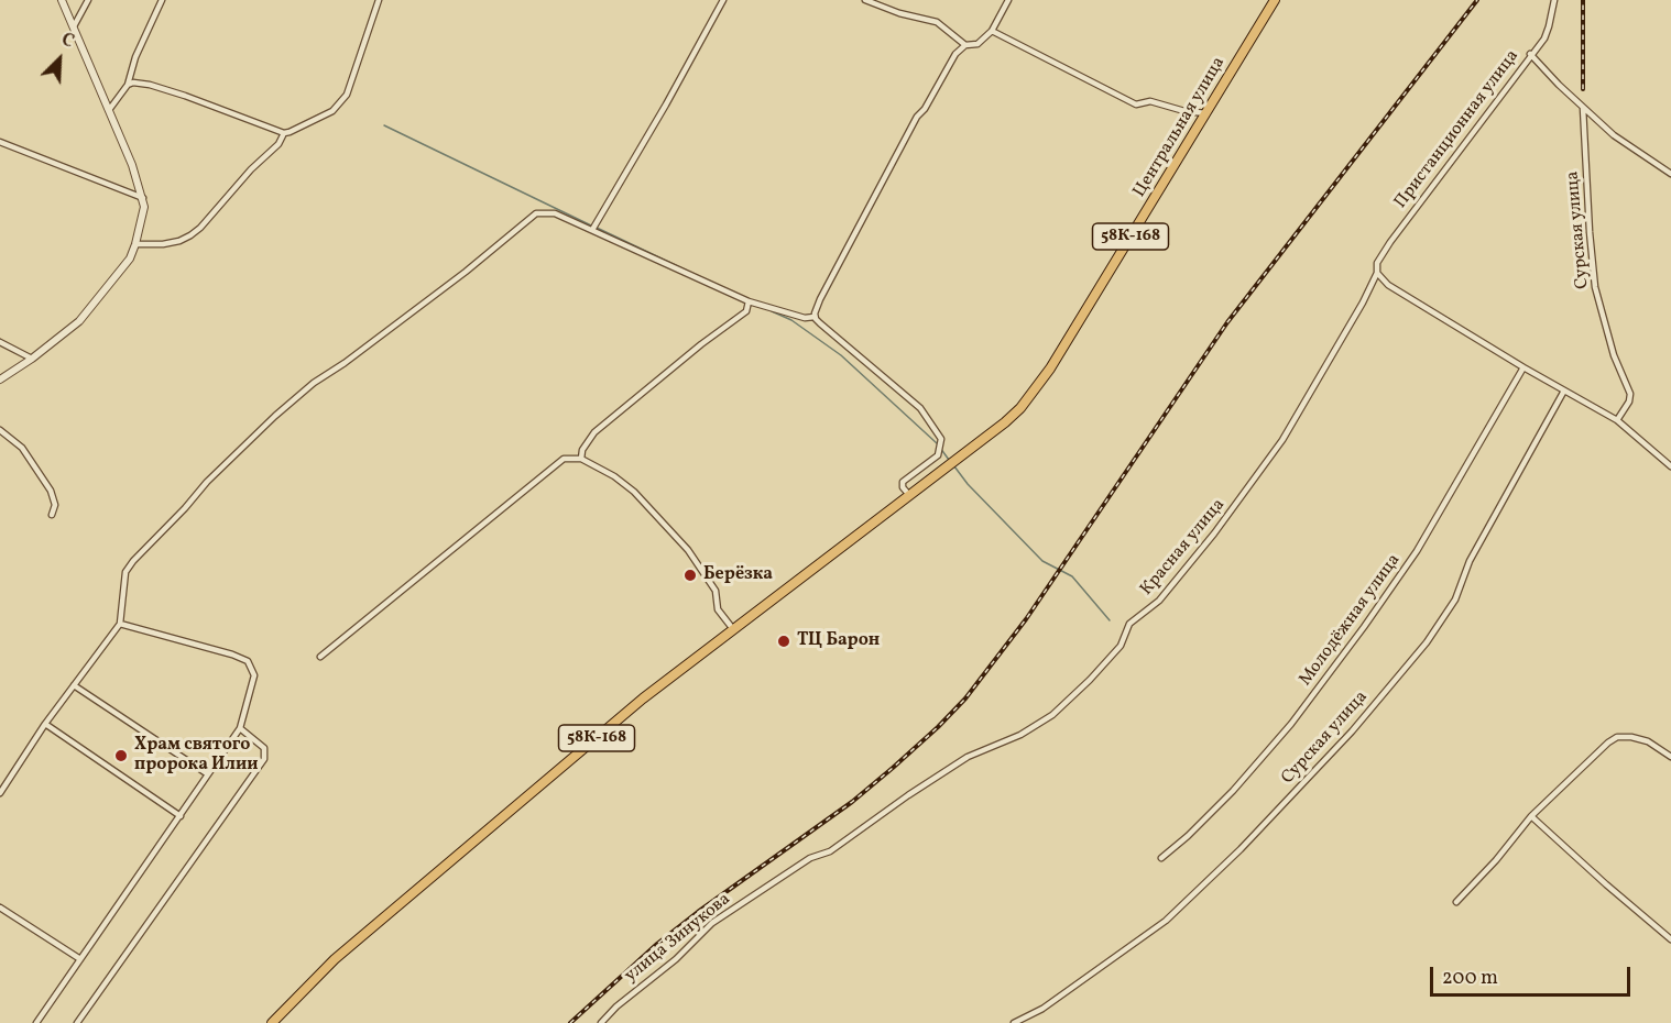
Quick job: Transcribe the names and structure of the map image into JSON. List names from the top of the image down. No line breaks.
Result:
{"streets":{"main road":["Центральная улица","58К-168"],"street":["Пристанционная улица","Сурская улица","Красная улица","Молодёжная улица","улица Зинукова"]},"crossings":[["Центральная улица","58К-168"],["Пристанционная улица","Красная улица"],["Красная улица","улица Зинукова"]],"places":["Берёзка","ТЦ Барон","Храм святого пророка Илии"],"scale_bar":"200 m","north":"top right"}
